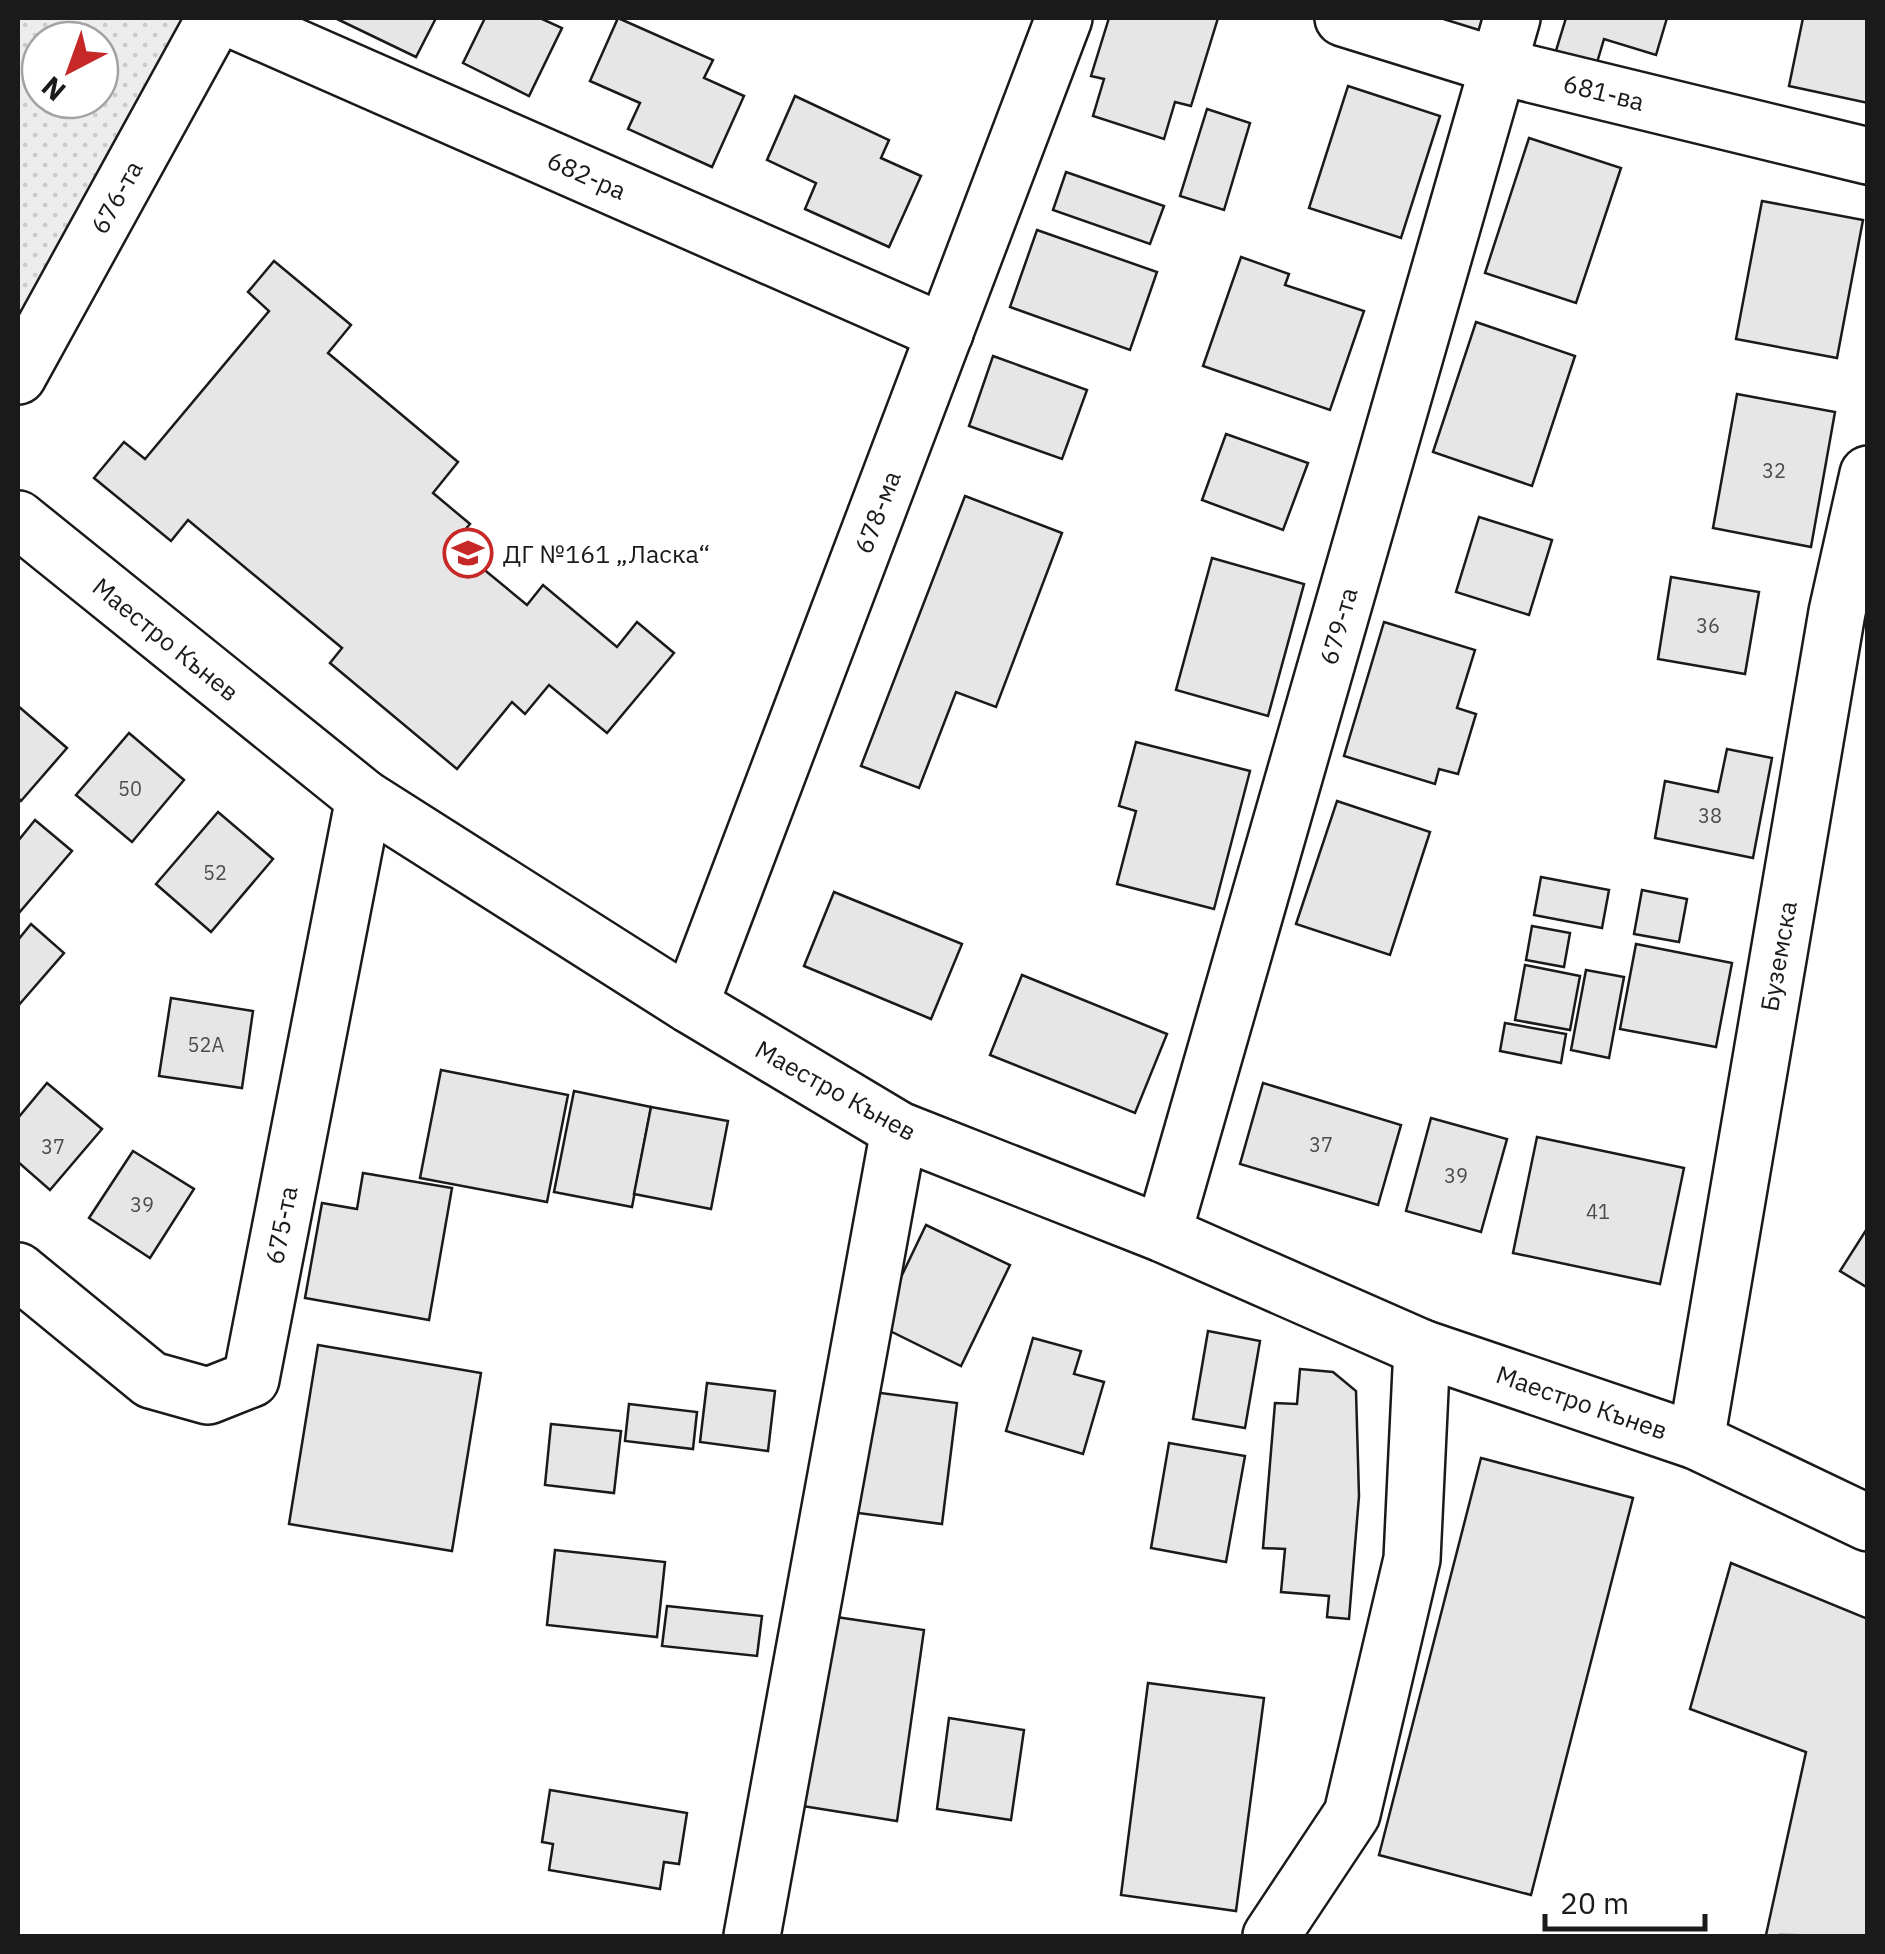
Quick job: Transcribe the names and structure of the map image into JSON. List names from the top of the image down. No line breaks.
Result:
{"streets":{"street":["681-ва","682-ра","676-та","678-ма","679-та","Маестро Кънев","Буземска","675-та"]},"crossings":[["681-ва","679-та"],["682-ра","678-ма"],["678-ма","Маестро Кънев"],["679-та","Маестро Кънев"],["Маестро Кънев","Буземска"],["Маестро Кънев","675-та"]],"places":{"school or university":["ДГ №161 „Ласка“"]},"house_numbers":["32","36","50","38","52","52А","37","37","39","39","41"],"scale_bar":"20 m","north":"bottom left"}
